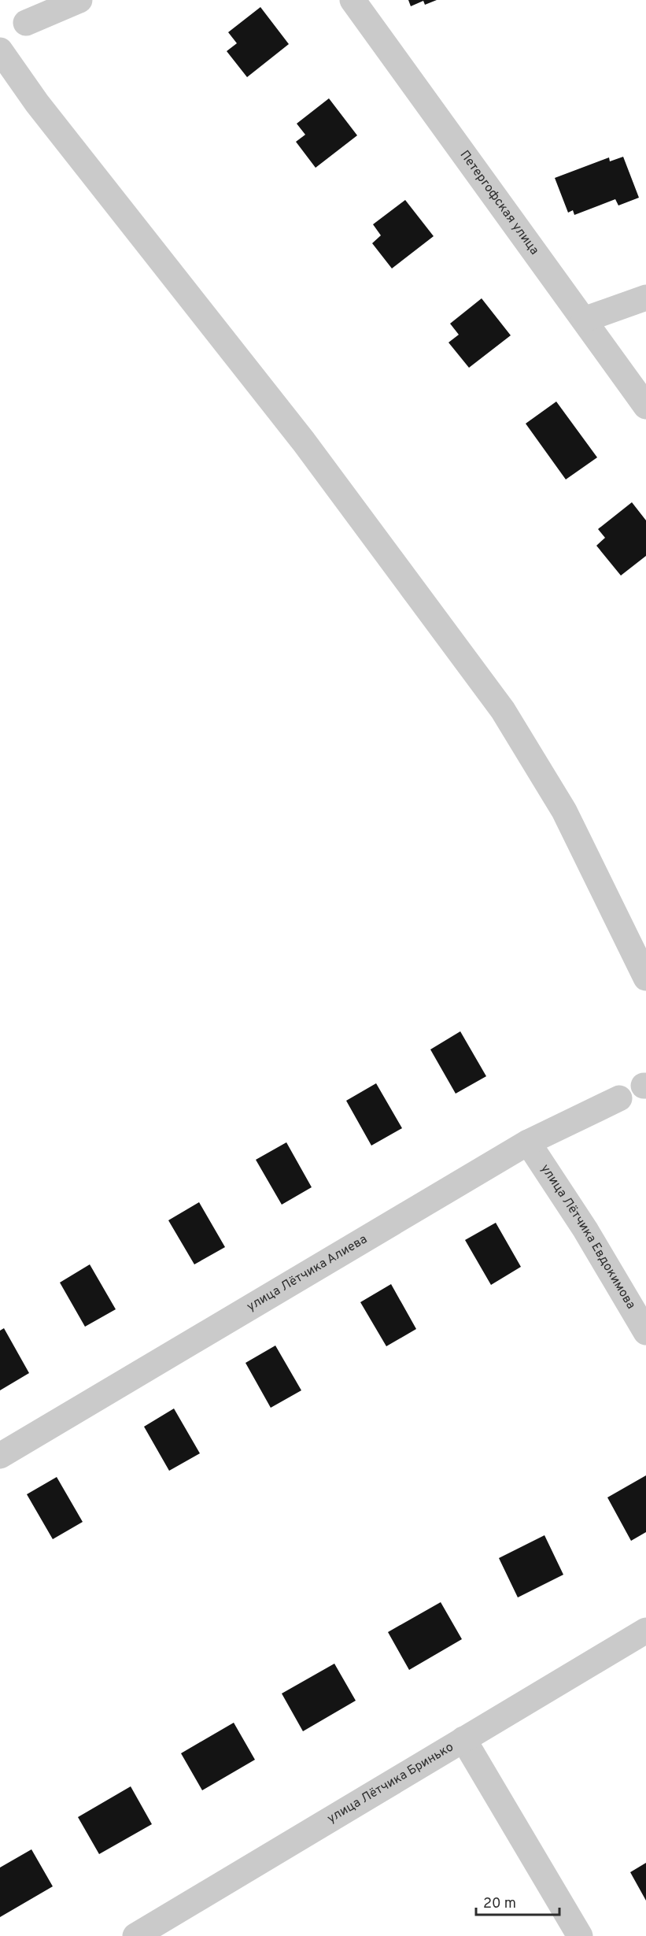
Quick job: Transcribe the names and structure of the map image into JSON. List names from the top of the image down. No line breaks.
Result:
{"streets":{"street":["Петергофская улица","улица Лётчика Евдокимова","улица Лётчика Алиева","улица Лётчика Бринько"]},"crossings":[["улица Лётчика Евдокимова","улица Лётчика Алиева"]],"scale_bar":"20 m"}
